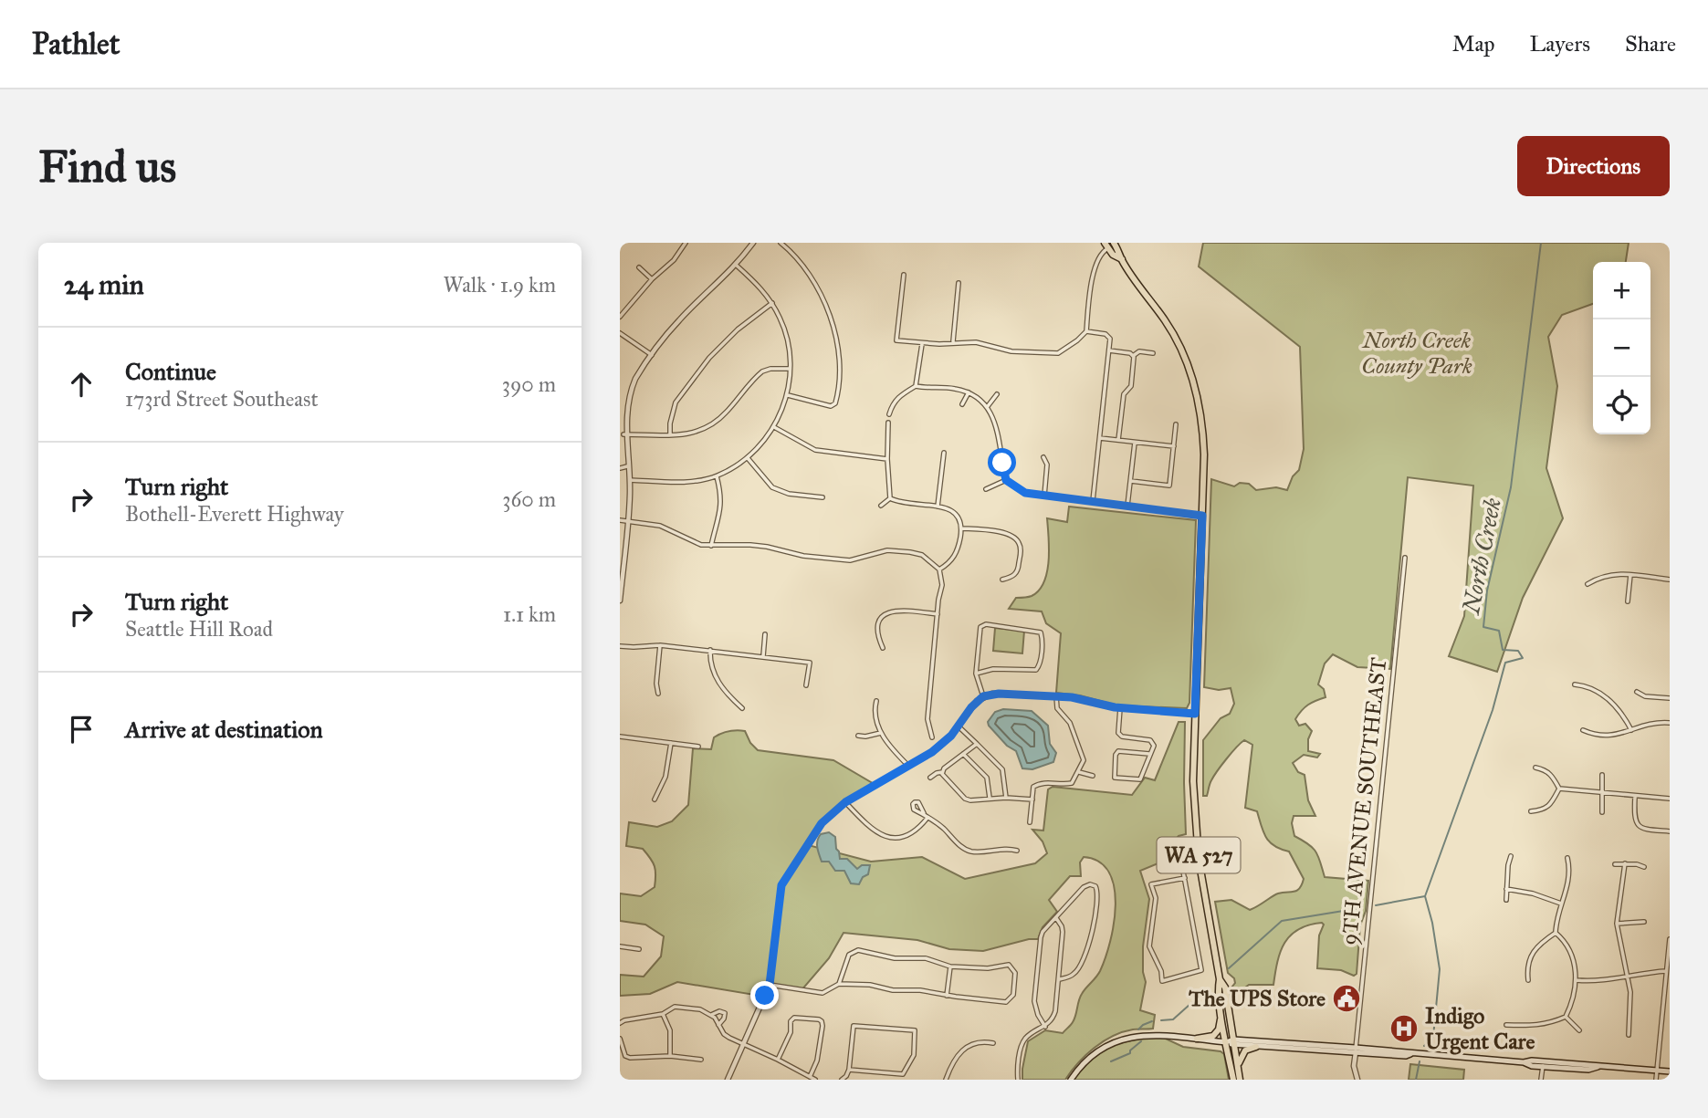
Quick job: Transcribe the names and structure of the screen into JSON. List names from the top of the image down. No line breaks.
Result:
{"streets":{"main road":["WA 527"],"street":["9TH AVENUE SOUTHEAST"]},"water":["North Creek"],"parks":["North Creek County Park"],"places":{"public building":["The UPS Store"],"hospital":["Indigo Urgent Care"]},"page":{"header":"Pathlet","nav":["Map","Layers","Share"],"buttons":"Directions","title":"Find us","heading":["24 min","Walk · 1.9 km"],"map_buttons":["+","−"],"list":[["Continue","173rd Street Southeast","390 m"],["Turn right","Bothell-Everett Highway","360 m"],["Turn right","Seattle Hill Road","1.1 km"],"Arrive at destination"]}}
